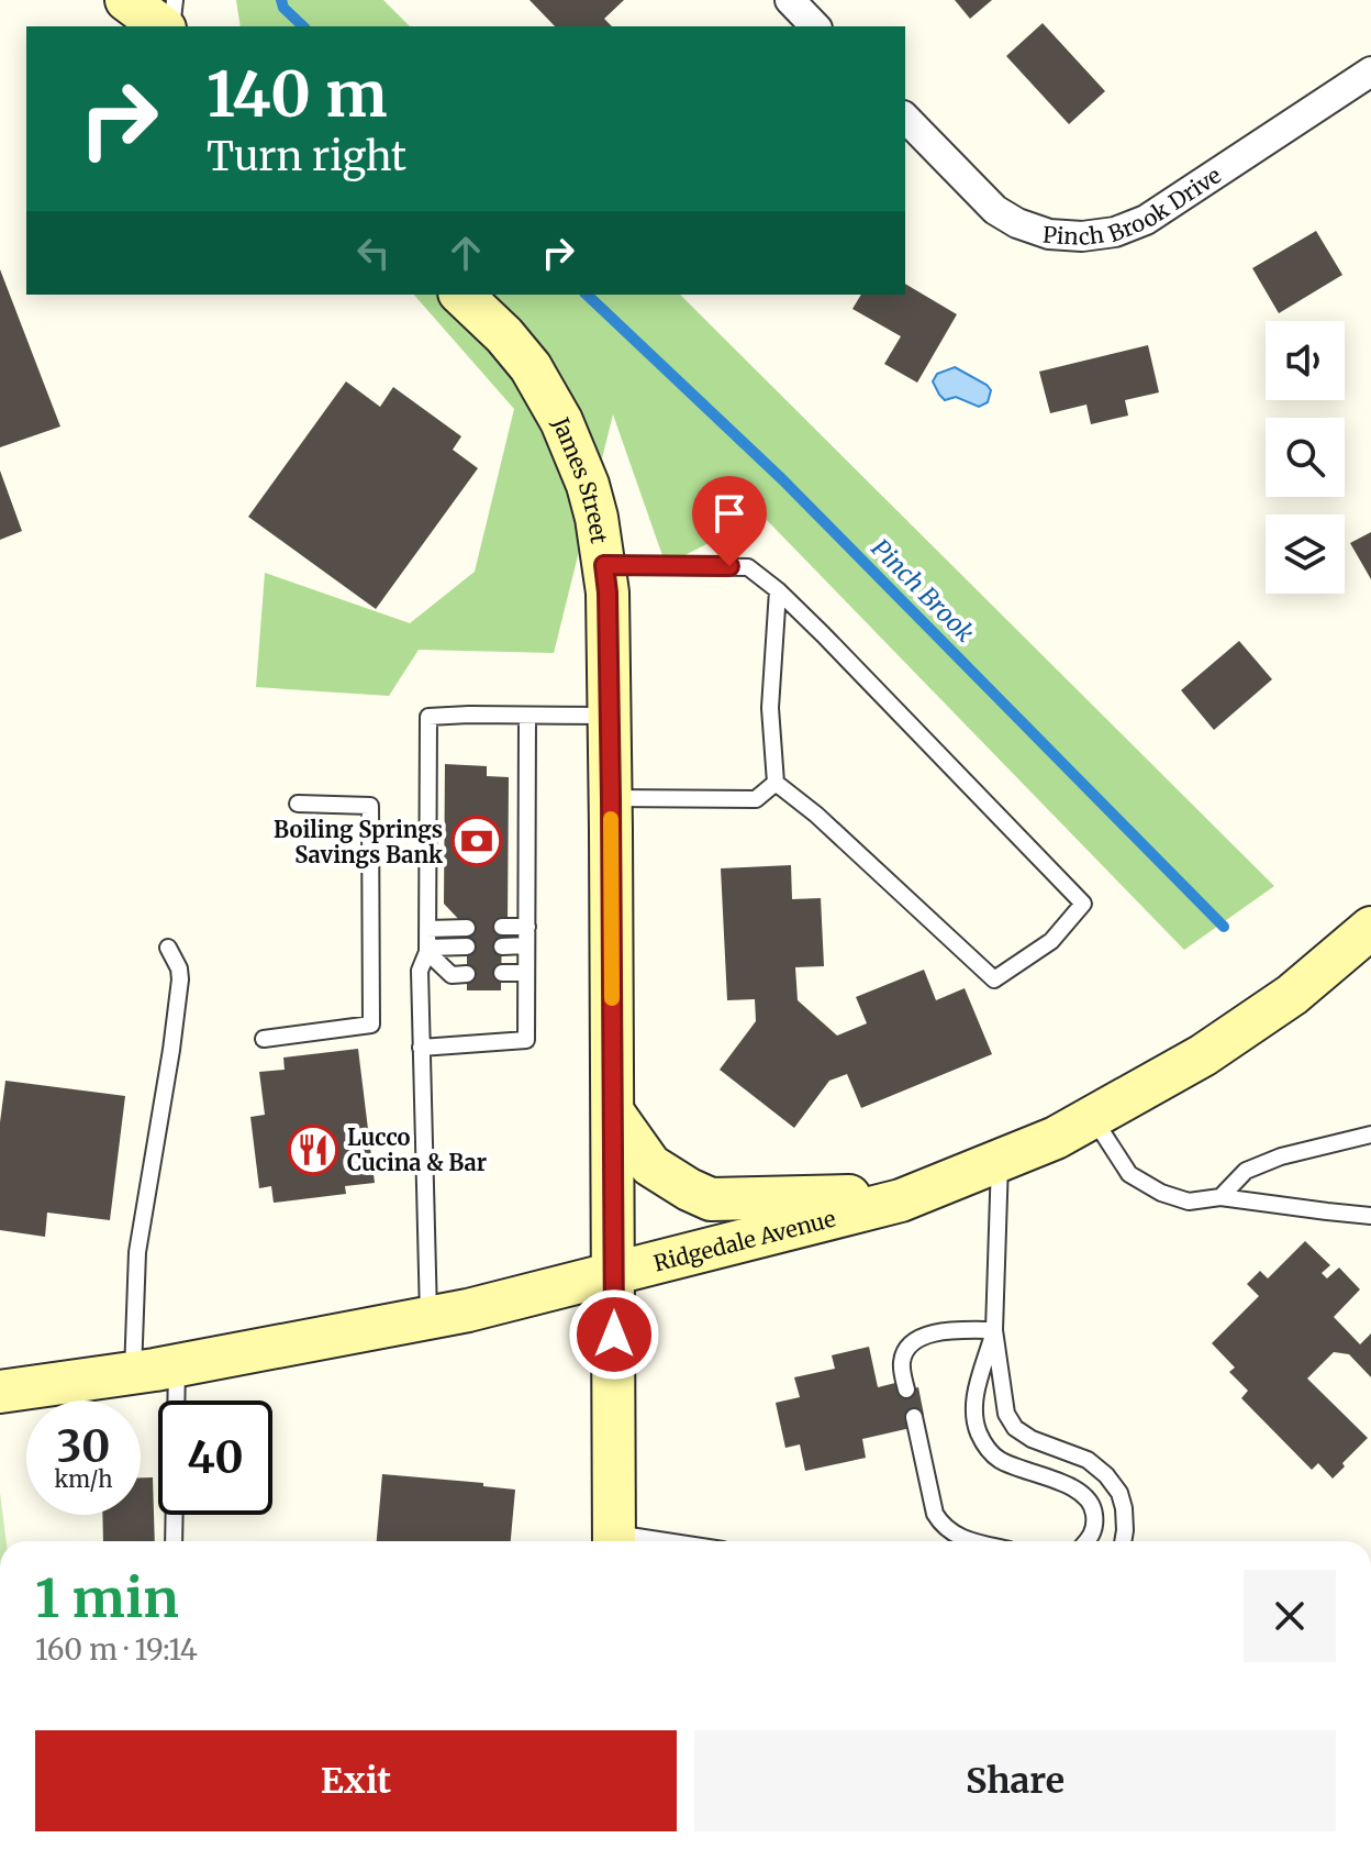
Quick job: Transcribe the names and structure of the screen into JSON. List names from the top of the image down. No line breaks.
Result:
{"streets":{"street":["Pinch Brook Drive","James Street","Ridgedale Avenue"]},"crossings":[["James Street","Ridgedale Avenue"]],"water":["Pinch Brook"],"places":{"bank":["Boiling Springs Savings Bank"],"restaurant":["Lucco Cucina & Bar"]},"page":{"turn":["140 m","Turn right"],"speed":"30 km/h","limit":"40","heading":["1 min","160 m · 19:14"],"buttons":["Exit","Share"]}}
